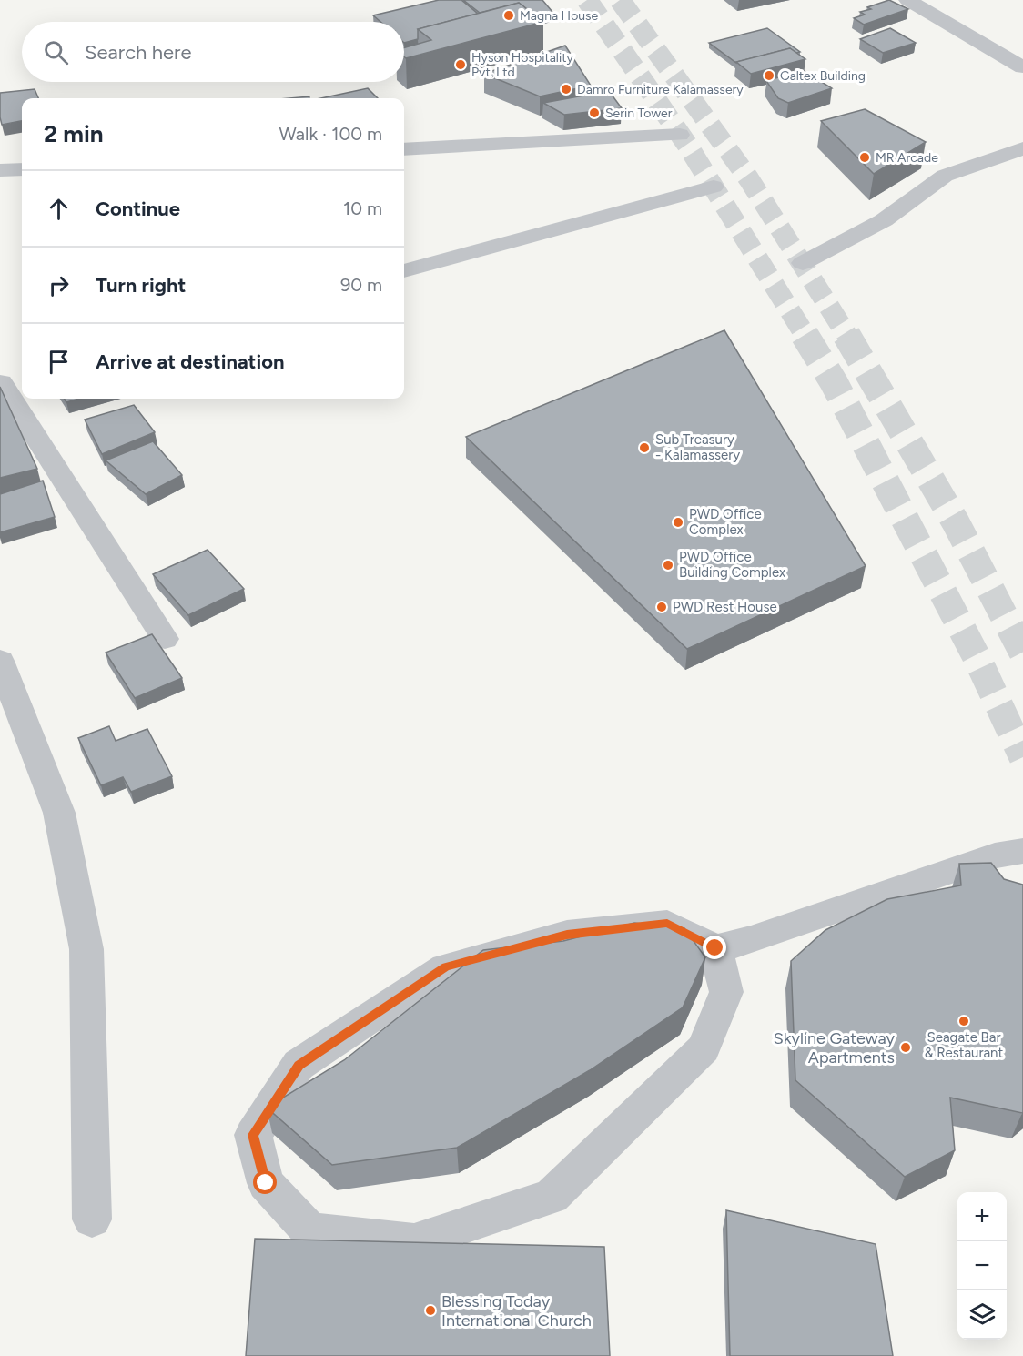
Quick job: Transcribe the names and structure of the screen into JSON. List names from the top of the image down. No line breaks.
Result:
{"places":["Magna House","Hyson Hospitality Pvt. Ltd","Galtex Building","Damro Furniture Kalamassery","Serin Tower","MR Arcade","Sub Treasury - Kalamassery","PWD Office Complex","PWD Office Building Complex","PWD Rest House","Seagate Bar & Restaurant","Skyline Gateway Apartments","Blessing Today International Church"],"page":{"search":"Search here","heading":["2 min","Walk · 100 m"],"list":[["Continue","10 m"],["Turn right","90 m"],"Arrive at destination"],"map_buttons":["+","−"]}}
